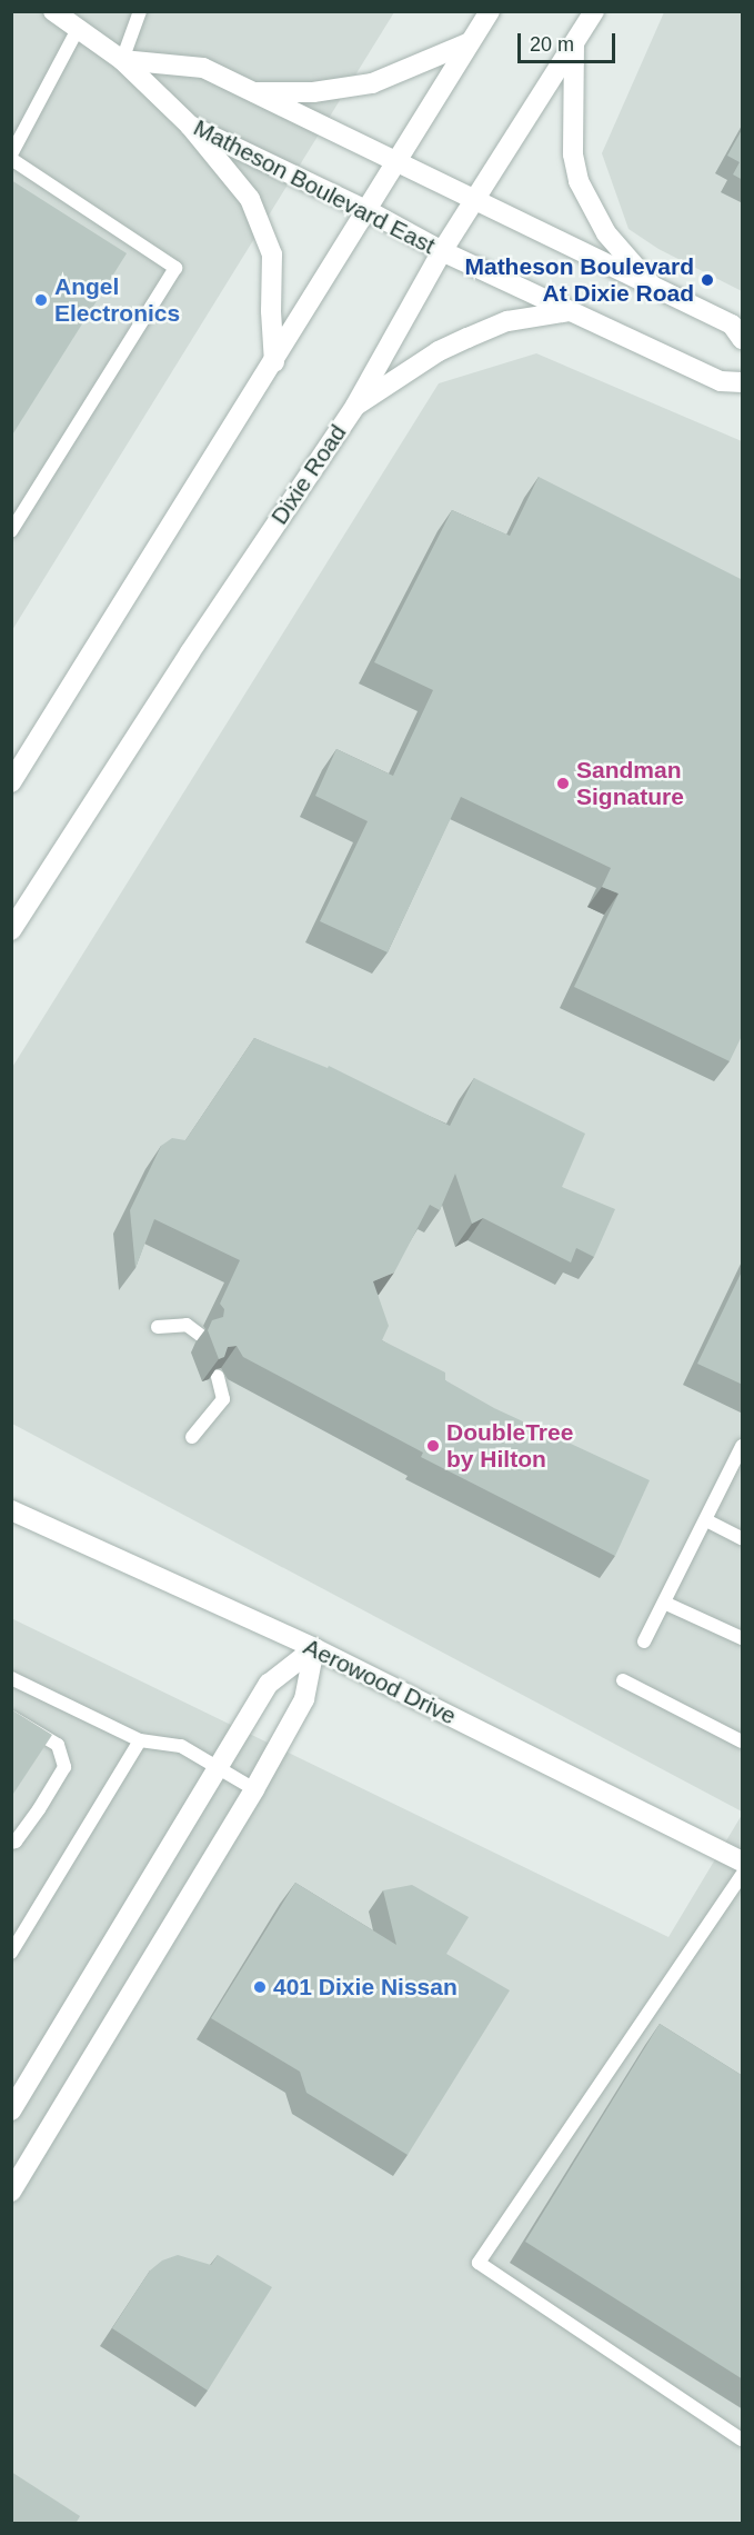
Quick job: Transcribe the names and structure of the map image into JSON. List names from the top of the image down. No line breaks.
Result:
{"streets":{"street":["Matheson Boulevard East","Dixie Road","Aerowood Drive"]},"crossings":[["Matheson Boulevard East","Dixie Road"]],"places":["Matheson Boulevard At Dixie Road","Angel Electronics","Sandman Signature","DoubleTree by Hilton","401 Dixie Nissan"],"scale_bar":"20 m"}
